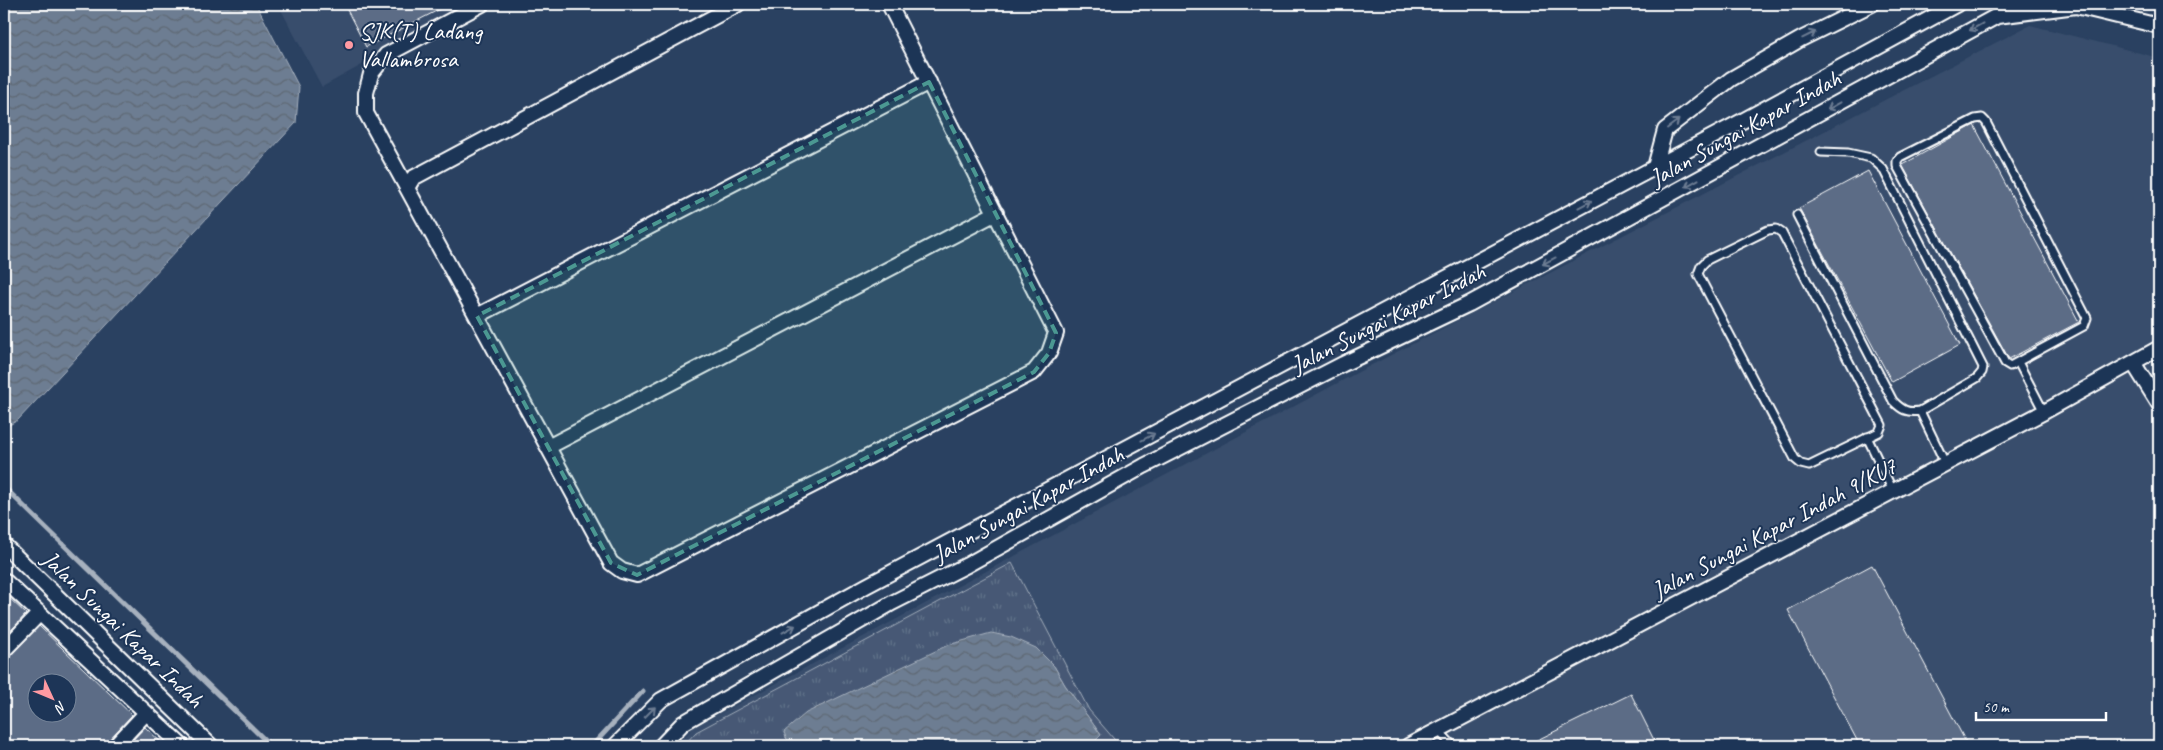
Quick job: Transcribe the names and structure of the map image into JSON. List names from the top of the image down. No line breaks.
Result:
{"streets":{"street":["Jalan Sungai Kapar Indah","Jalan Sungai Kapar Indah 9/KU7"]},"places":["SJK(T) Ladang Vallambrosa"],"scale_bar":"50 m","north":"bottom right"}
